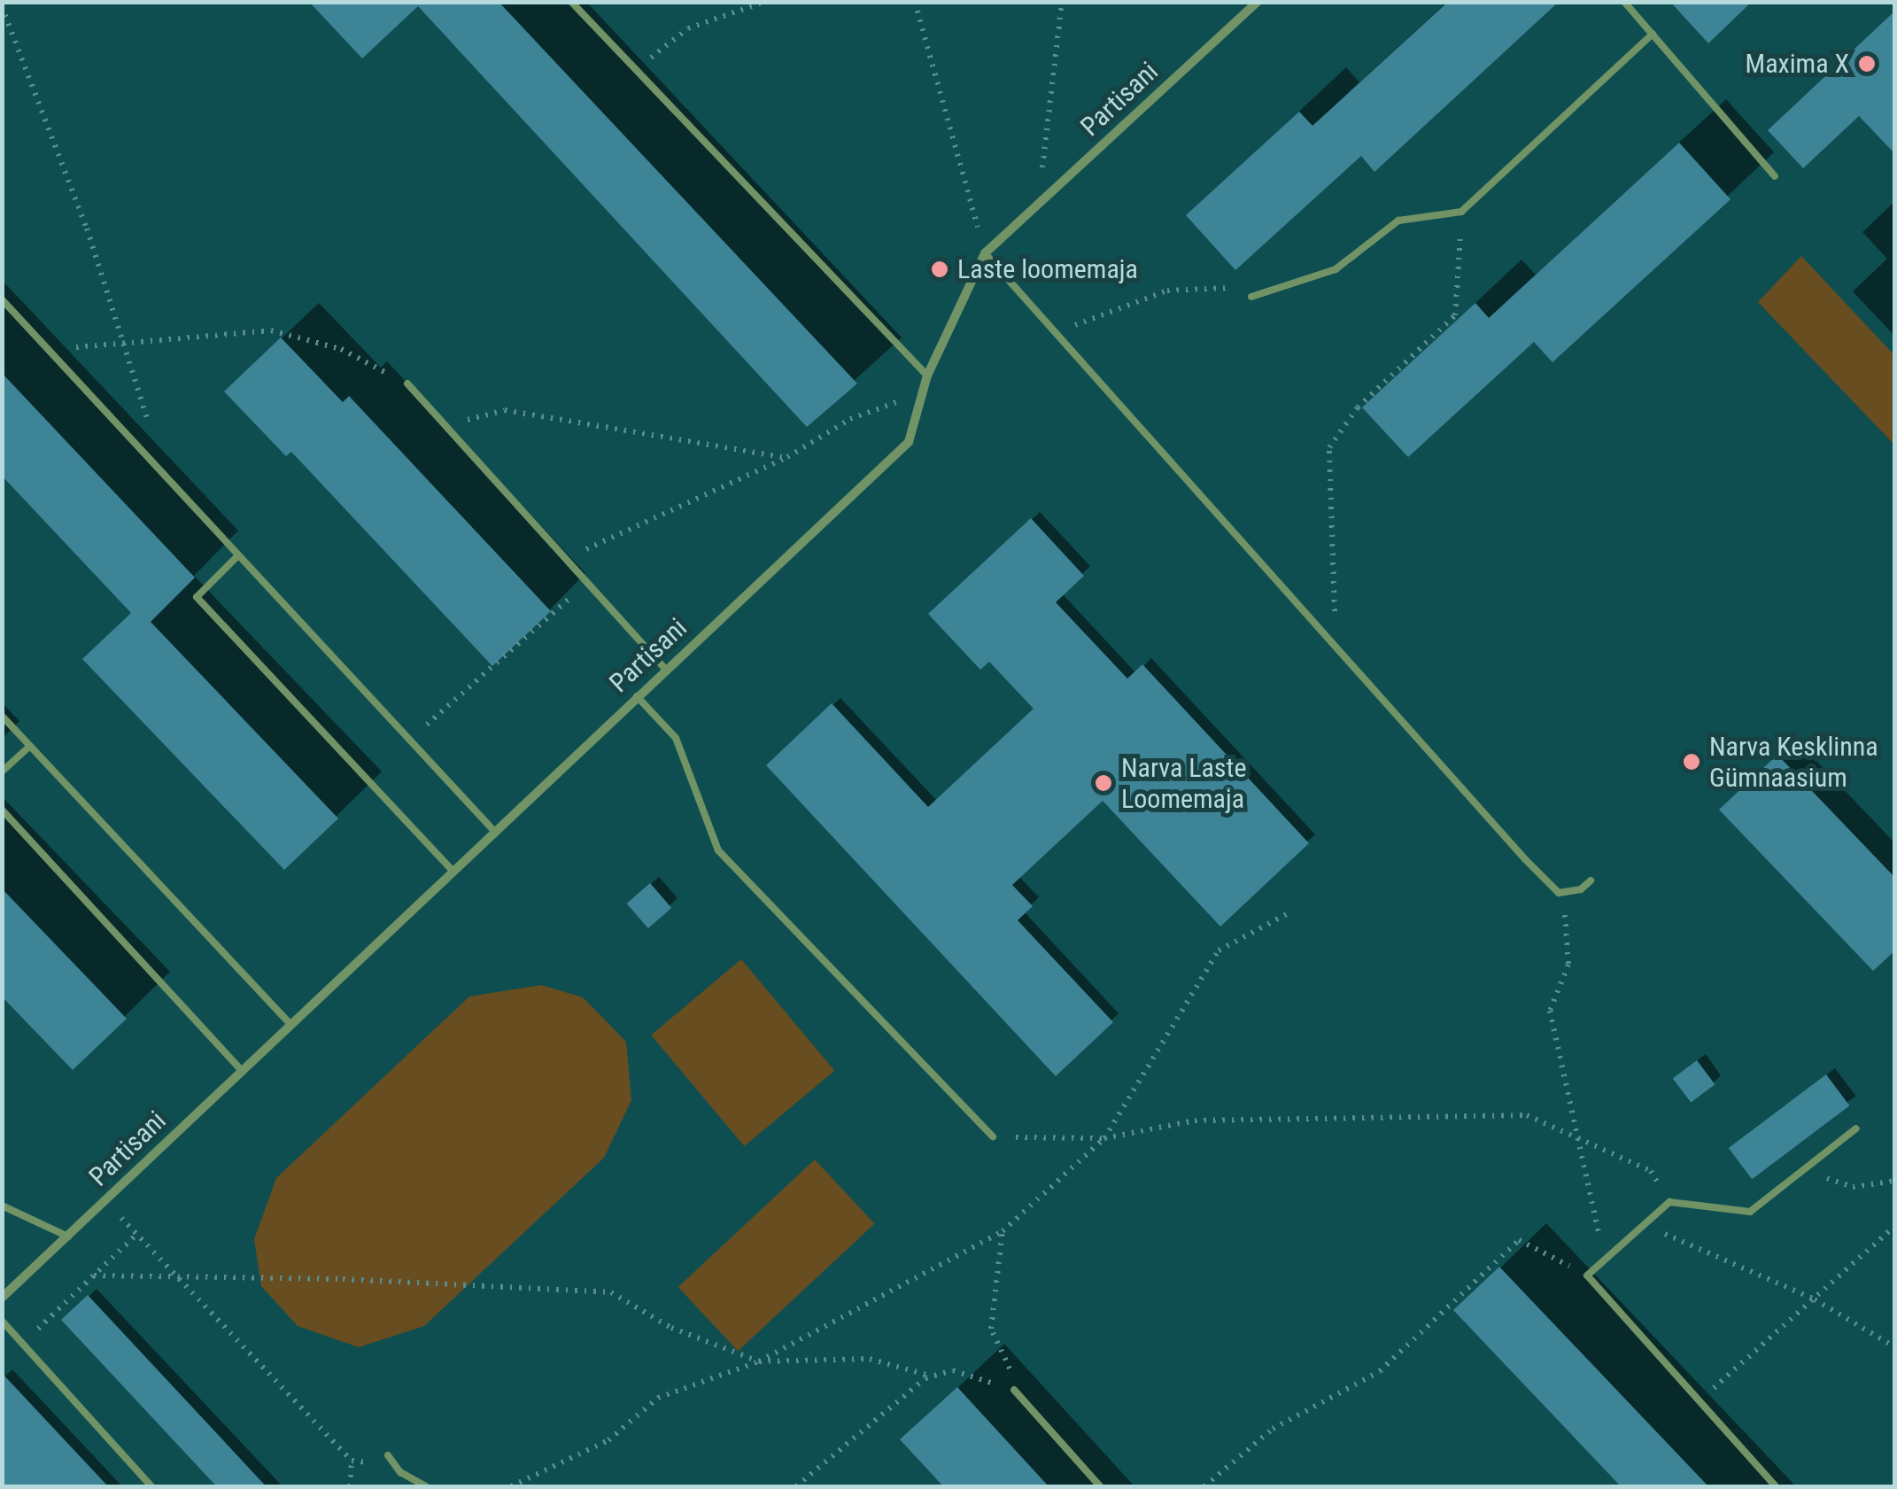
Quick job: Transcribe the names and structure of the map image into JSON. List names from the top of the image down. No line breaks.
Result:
{"streets":{"street":["Partisani"]},"places":["Maxima X","Laste loomemaja","Narva Kesklinna Gümnaasium","Narva Laste Loomemaja"]}
